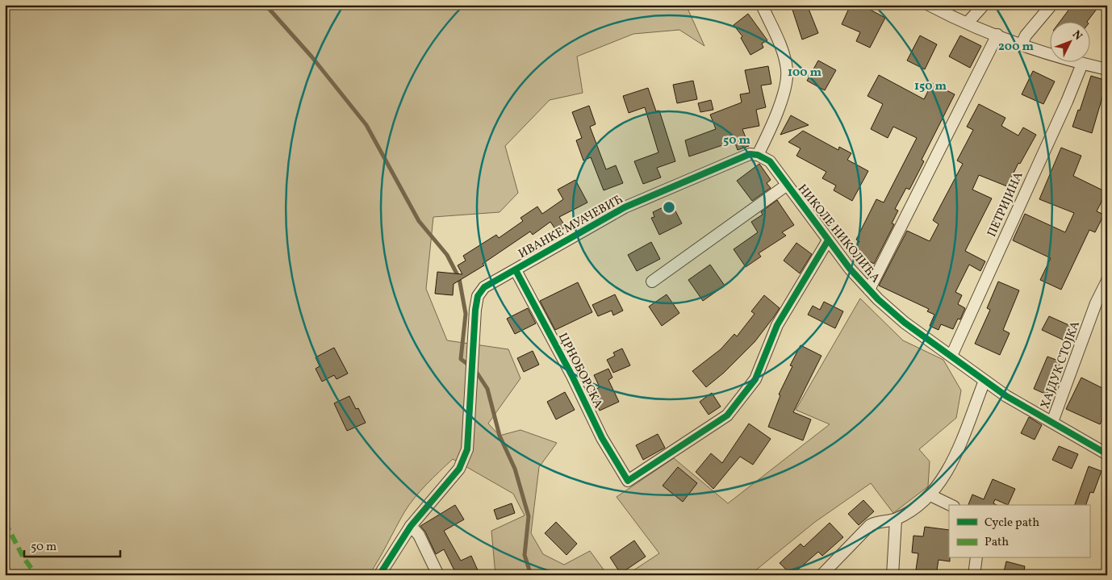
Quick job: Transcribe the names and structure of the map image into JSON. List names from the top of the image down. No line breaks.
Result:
{"streets":{"street":["ПЕТРИЈИНА","ИВАНКЕ МУАЧЕВИЋ","НИКОЛЕ НИКОЛИЋА","ХАЈДУК СТОЈКА","ЦРНОБОРСКА"]},"crossings":[["ПЕТРИЈИНА","НИКОЛЕ НИКОЛИЋА"],["ИВАНКЕ МУАЧЕВИЋ","НИКОЛЕ НИКОЛИЋА"],["ИВАНКЕ МУАЧЕВИЋ","ЦРНОБОРСКА"],["НИКОЛЕ НИКОЛИЋА","ХАЈДУК СТОЈКА"],["НИКОЛЕ НИКОЛИЋА","ЦРНОБОРСКА"]],"legend":["Cycle path","Path"],"scale_bar":"50 m","north":"top right","rings":["200 m","100 m","150 m","50 m"]}
